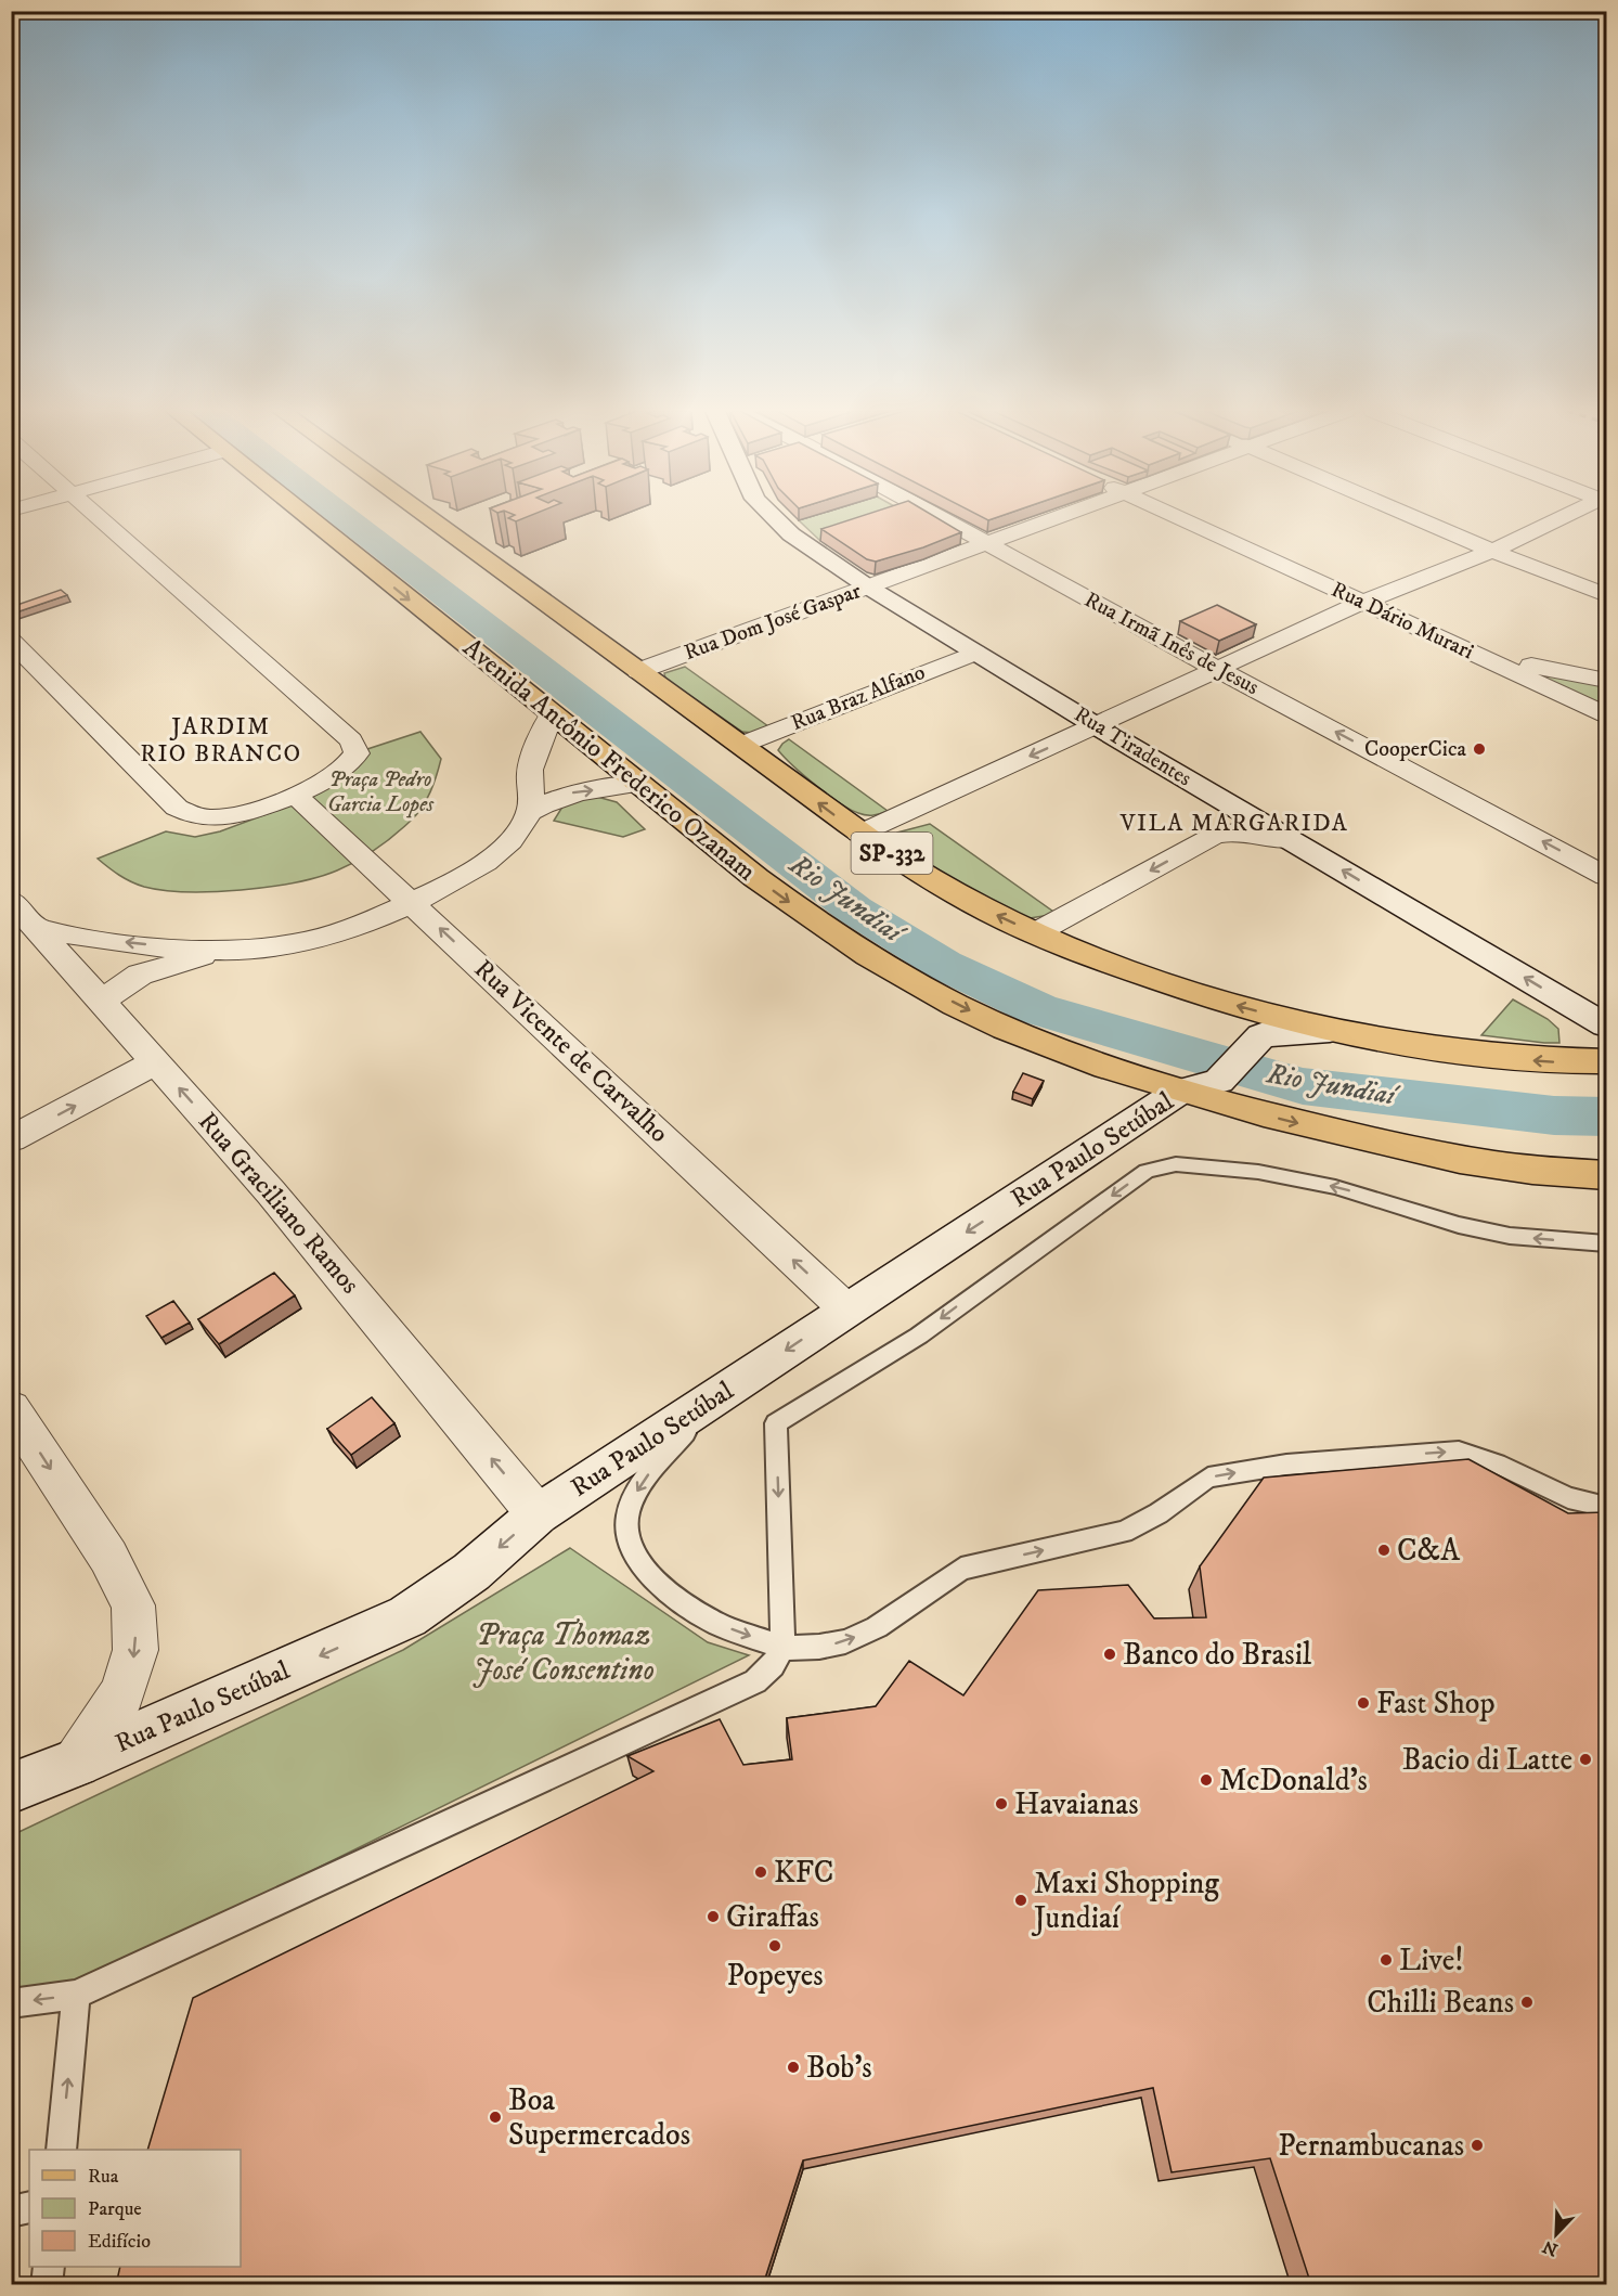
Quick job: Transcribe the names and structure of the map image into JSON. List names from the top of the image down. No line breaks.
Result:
{"streets":{"main road":["Avenida Antônio Frederico Ozanam","SP-332"],"street":["Rua Dário Murari","Rua Dom José Gaspar","Rua Irmã Inês de Jesus","Rua Braz Alfano","Rua Tiradentes","Rua Vicente de Carvalho","Rua Paulo Setúbal","Rua Graciliano Ramos"]},"crossings":[["Rua Dom José Gaspar","Rua Irmã Inês de Jesus"],["Rua Dom José Gaspar","Rua Tiradentes"],["Rua Dom José Gaspar","SP-332"],["Rua Braz Alfano","Rua Tiradentes"],["Rua Braz Alfano","SP-332"],["Avenida Antônio Frederico Ozanam","Rua Paulo Setúbal"],["SP-332","Rua Paulo Setúbal"],["Rua Vicente de Carvalho","Rua Paulo Setúbal"],["Rua Paulo Setúbal","Rua Graciliano Ramos"]],"one_way":["Rua Vicente de Carvalho","Rua Paulo Setúbal","Rua Graciliano Ramos"],"districts":["JARDIM RIO BRANCO","VILA MARGARIDA"],"water":["Rio Jundiaí"],"parks":["Praça Pedro Garcia Lopes","Praça Thomaz José Consentino"],"places":["CooperCica","C&A","Banco do Brasil","Fast Shop","Bacio di Latte","McDonald's","Havaianas","KFC","Maxi Shopping Jundiaí","Giraffas","Popeyes","Live!","Chilli Beans","Bob's","Boa Supermercados","Pernambucanas"],"legend":["Rua","Parque","Edifício"],"north":"bottom left"}
